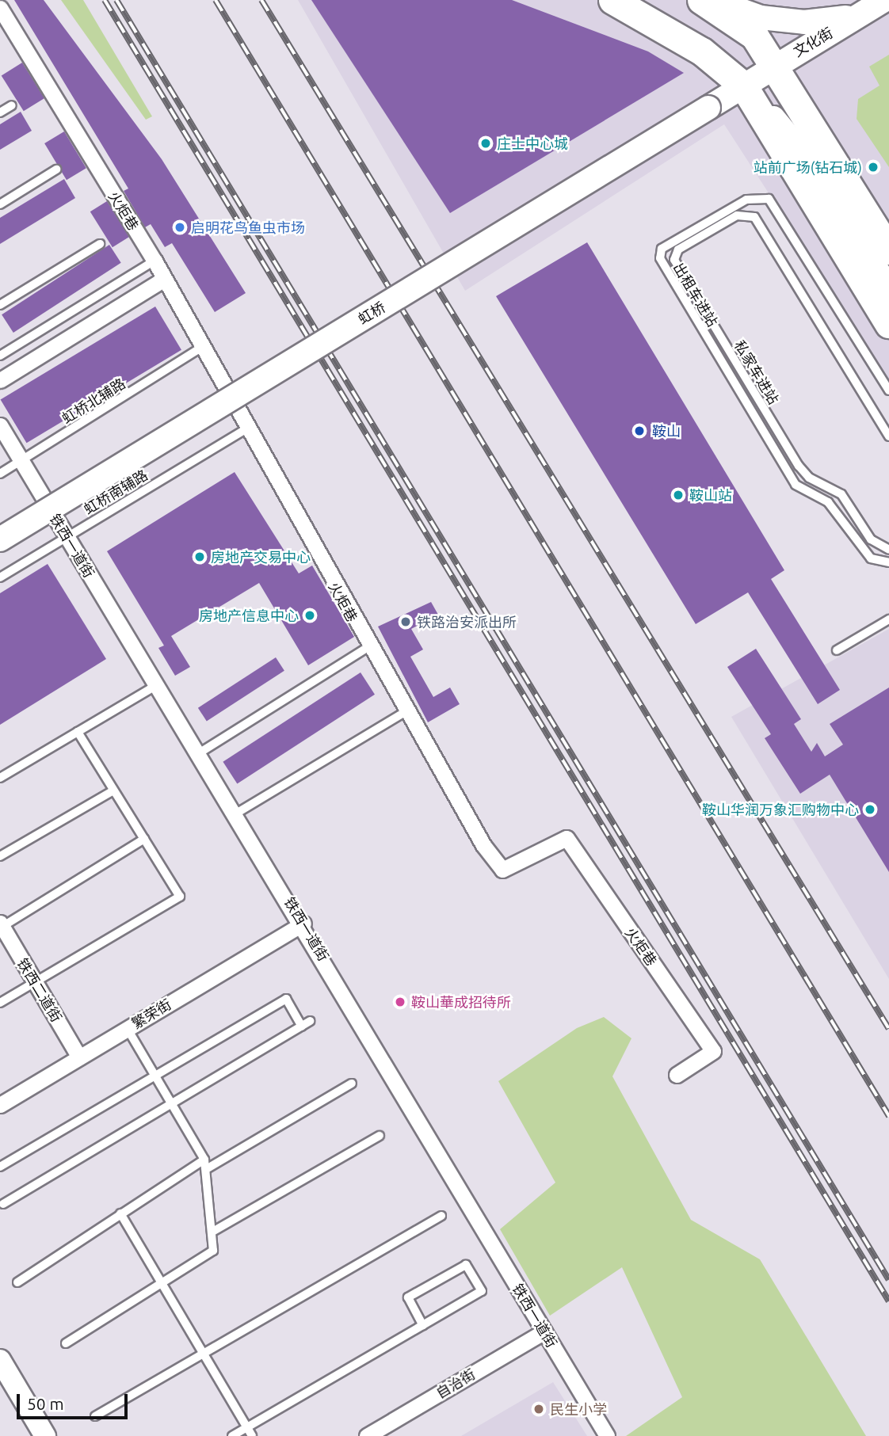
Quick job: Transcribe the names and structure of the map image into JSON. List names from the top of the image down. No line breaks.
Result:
{"streets":{"main road":["文化街","虹桥"],"street":["火炬巷","铁西一道街","铁西二道街","繁荣街","自治街"],"lane":["出租车进站","私家车进站","虹桥北辅路","虹桥南辅路"]},"crossings":[["文化街","虹桥"],["火炬巷","虹桥北辅路"],["火炬巷","虹桥南辅路"],["虹桥北辅路","铁西一道街"],["虹桥南辅路","铁西一道街"],["铁西一道街","繁荣街"],["铁西一道街","自治街"],["铁西二道街","繁荣街"]],"places":["庄士中心城","站前广场(钻石城)","启明花鸟鱼虫市场","鞍山","鞍山站","房地产交易中心","房地产信息中心","铁路治安派出所","鞍山华润万象汇购物中心","鞍山華成招待所","民生小学"],"scale_bar":"50 m"}
